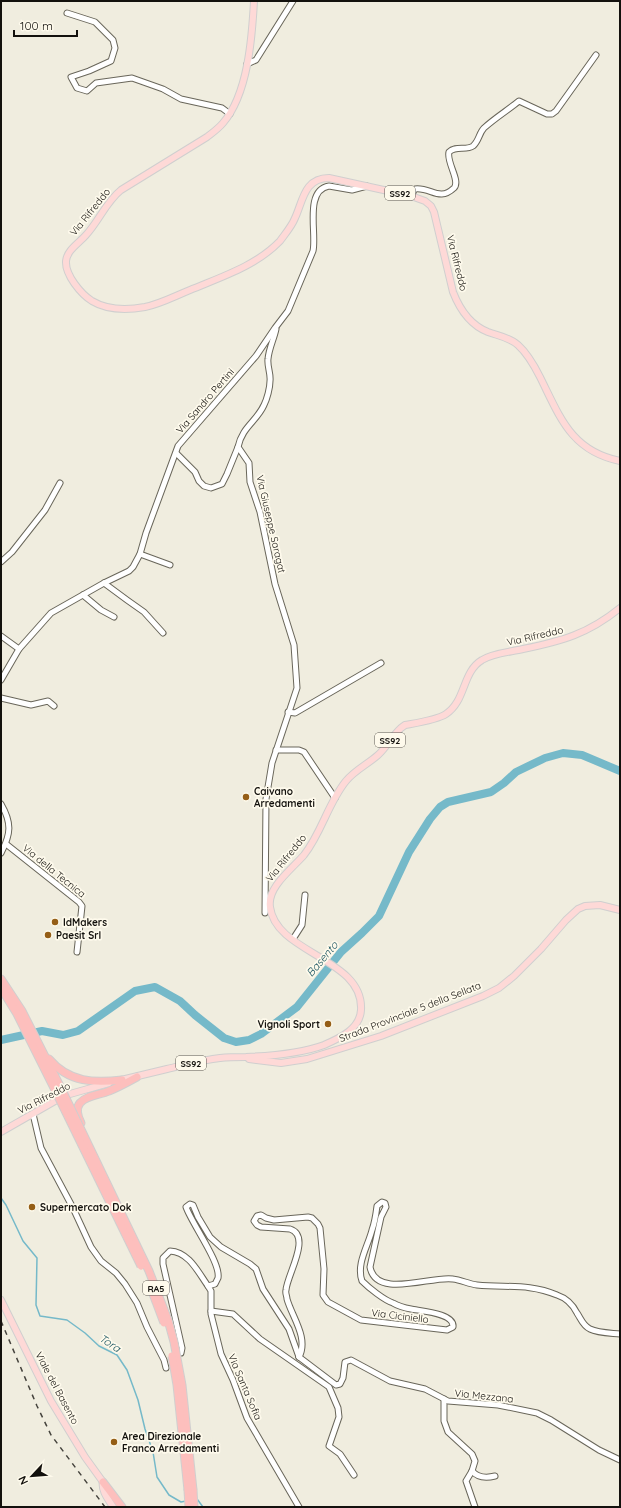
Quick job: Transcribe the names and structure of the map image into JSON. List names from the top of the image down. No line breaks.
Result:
{"streets":{"highway":["RA5"],"main road":["SS92","Via Rifreddo","Strada Provinciale 5 della Sellata","Viale del Basento"],"street":["Via Sandro Pertini","Via Giuseppe Saragat","Via della Tecnica","Via Ciciniello","Via Santa Sofia","Via Mezzana"]},"crossings":[["SS92","Via Rifreddo"],["Via Rifreddo","Via Sandro Pertini"],["Via Rifreddo","Strada Provinciale 5 della Sellata"],["Via Ciciniello","Via Mezzana"]],"water":["Basento","Tora"],"places":["Caivano Arredamenti","IdMakers","Paesit Srl","Vignoli Sport","Supermercato Dok","Area Direzionale Franco Arredamenti"],"scale_bar":"100 m","north":"bottom left"}
